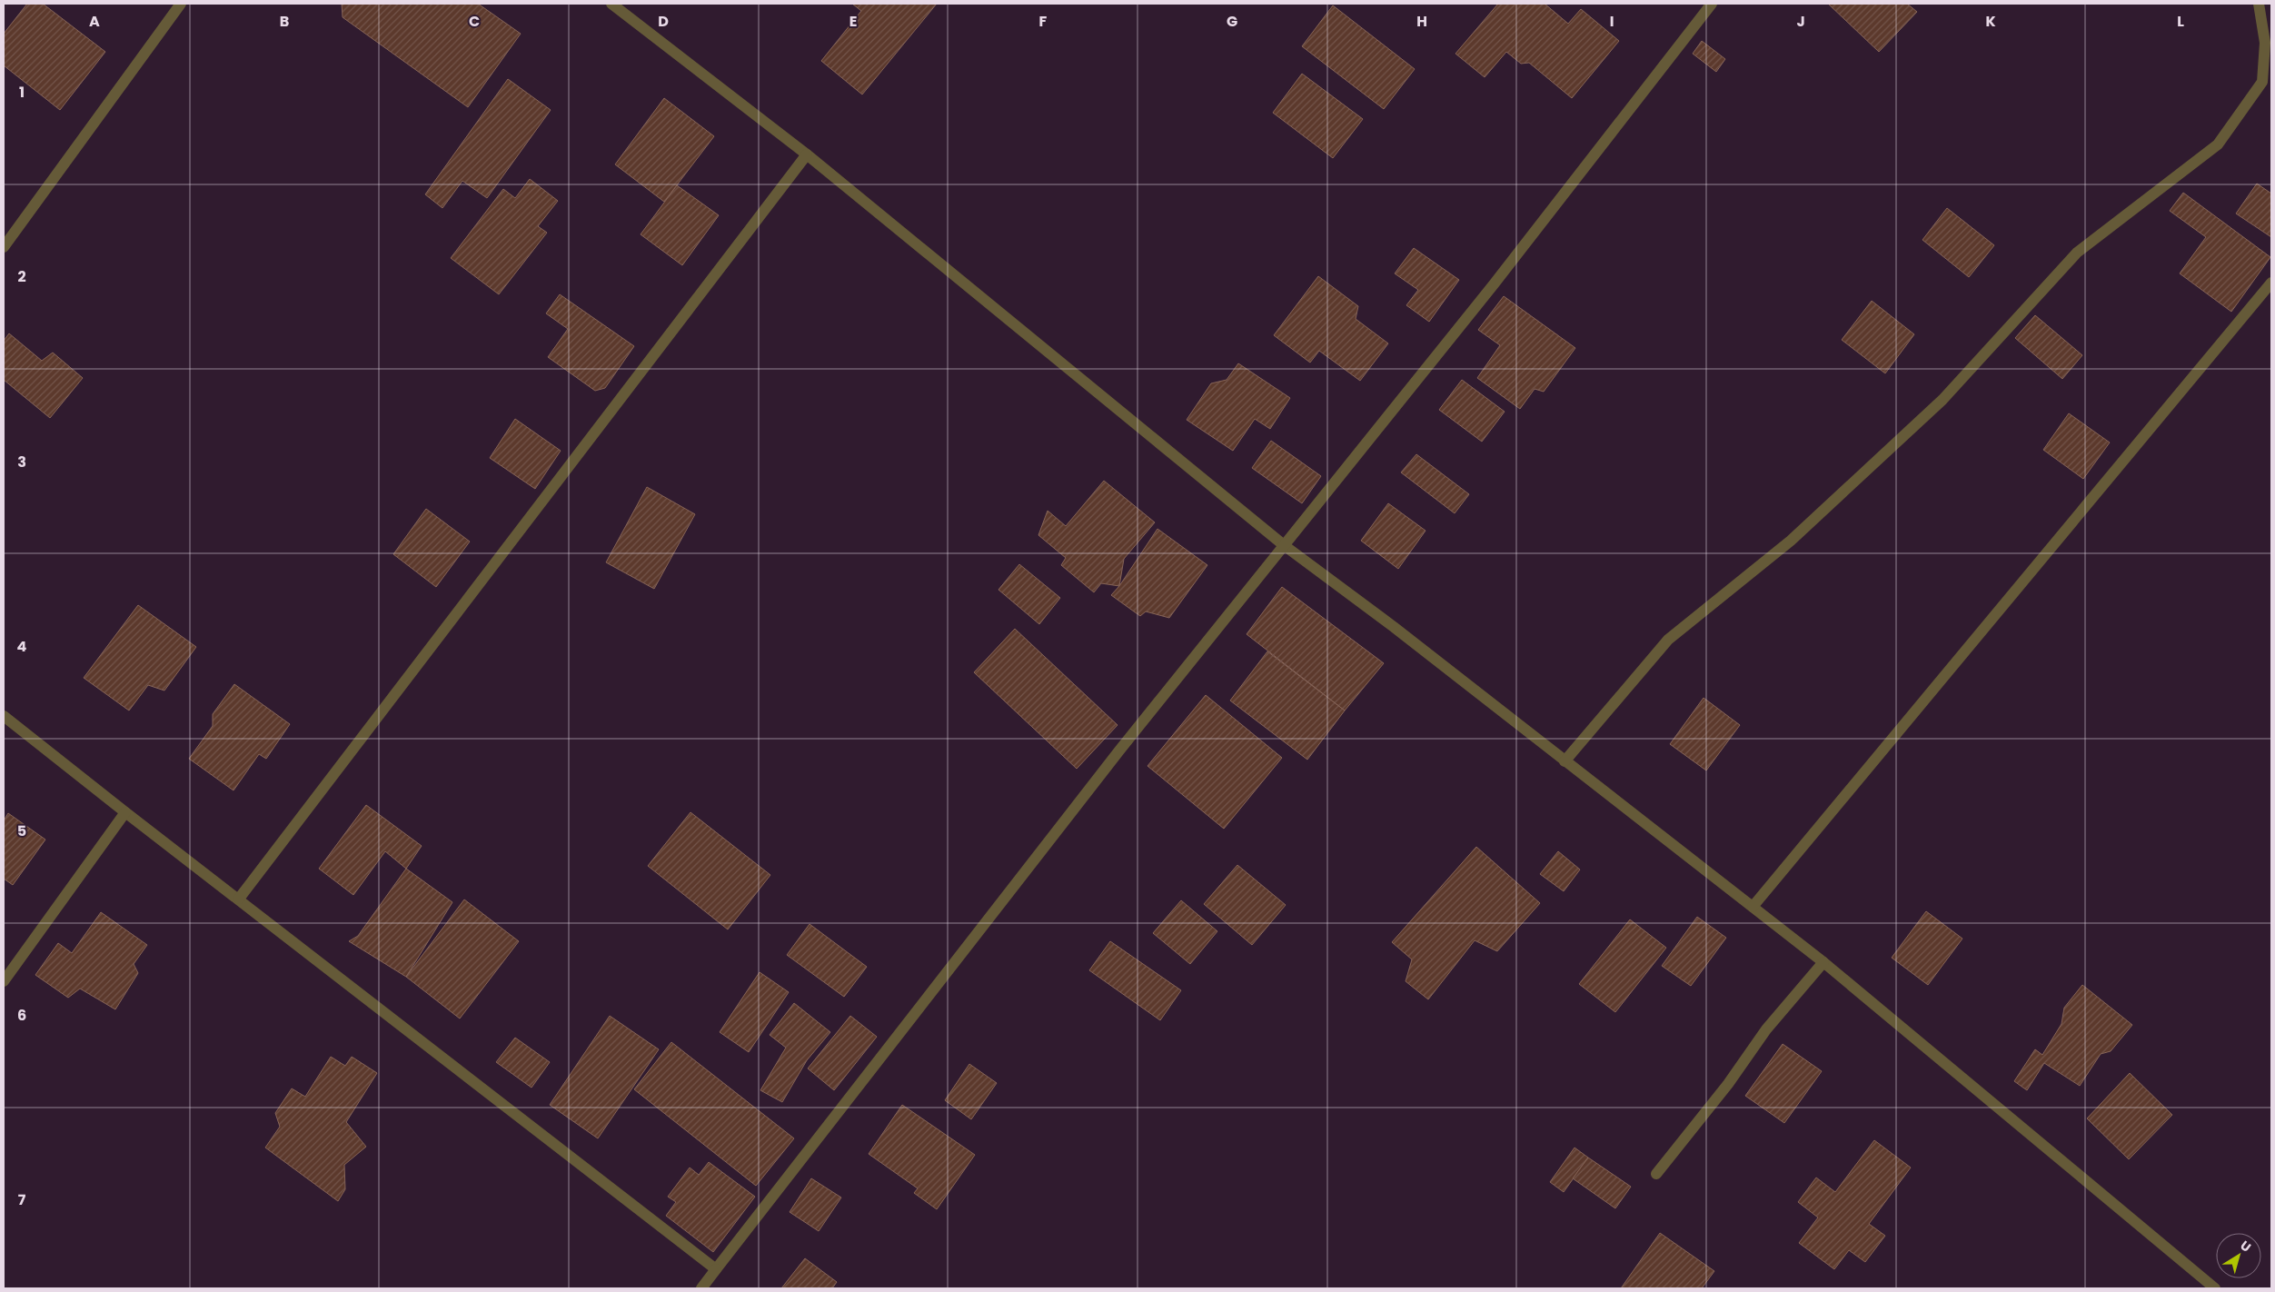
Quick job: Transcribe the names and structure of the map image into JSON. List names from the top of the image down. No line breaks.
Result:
{"north":"top right","grid":{"columns":["A","B","C","D","E","F","G","H","I","J","K","L"],"rows":["1","2","3","4","5","6","7"]}}
